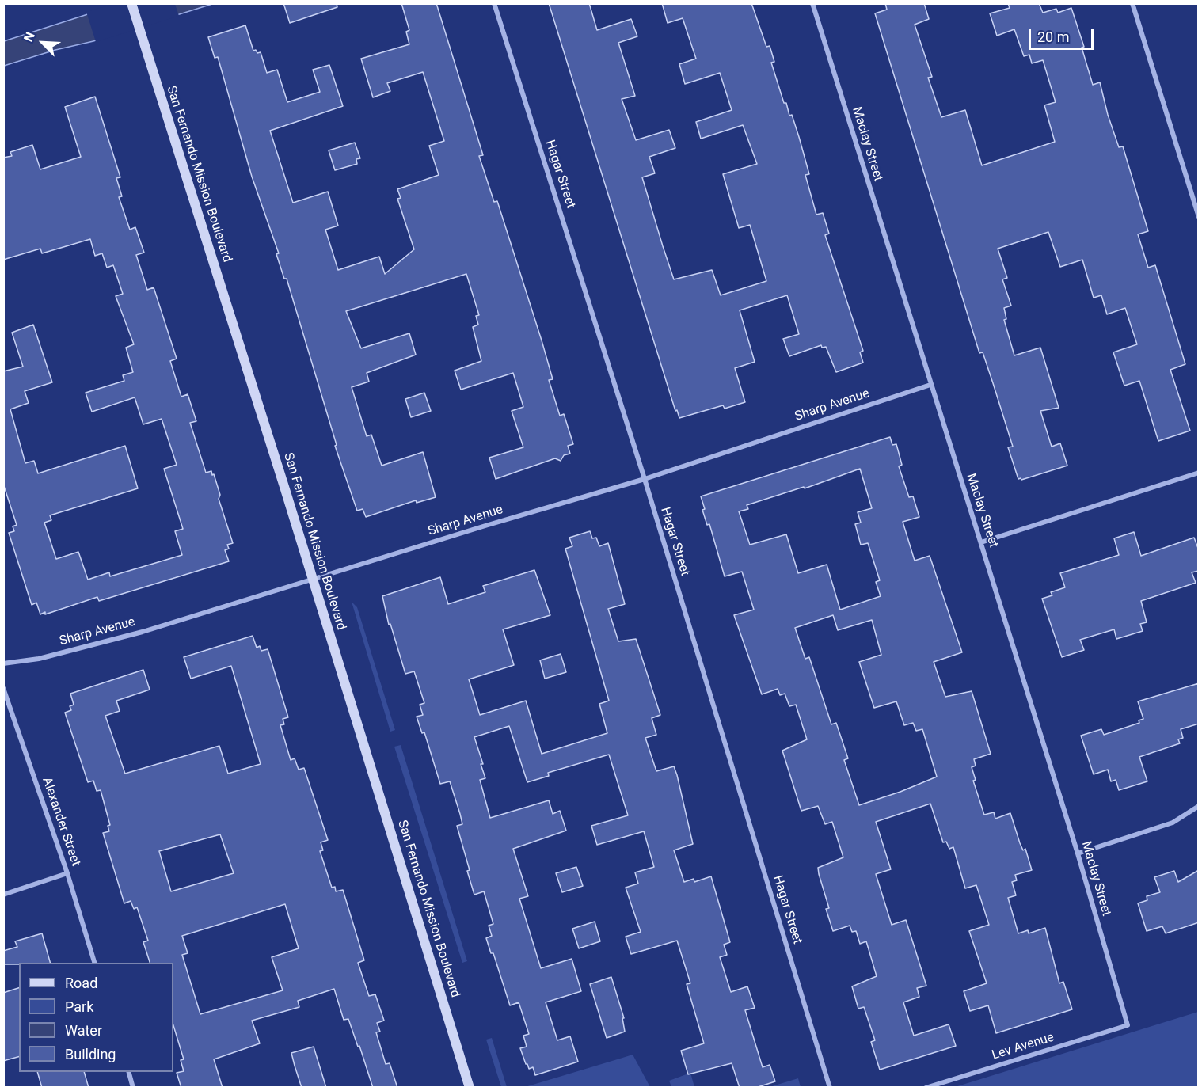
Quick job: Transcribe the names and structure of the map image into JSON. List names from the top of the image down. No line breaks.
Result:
{"streets":{"main road":["San Fernando Mission Boulevard"],"street":["Maclay Street","Hagar Street","Sharp Avenue","Alexander Street","Lev Avenue"]},"crossings":[["Maclay Street","Sharp Avenue"],["Maclay Street","Lev Avenue"],["San Fernando Mission Boulevard","Sharp Avenue"],["Hagar Street","Sharp Avenue"]],"legend":["Road","Park","Water","Building"],"scale_bar":"20 m","north":"top left"}
